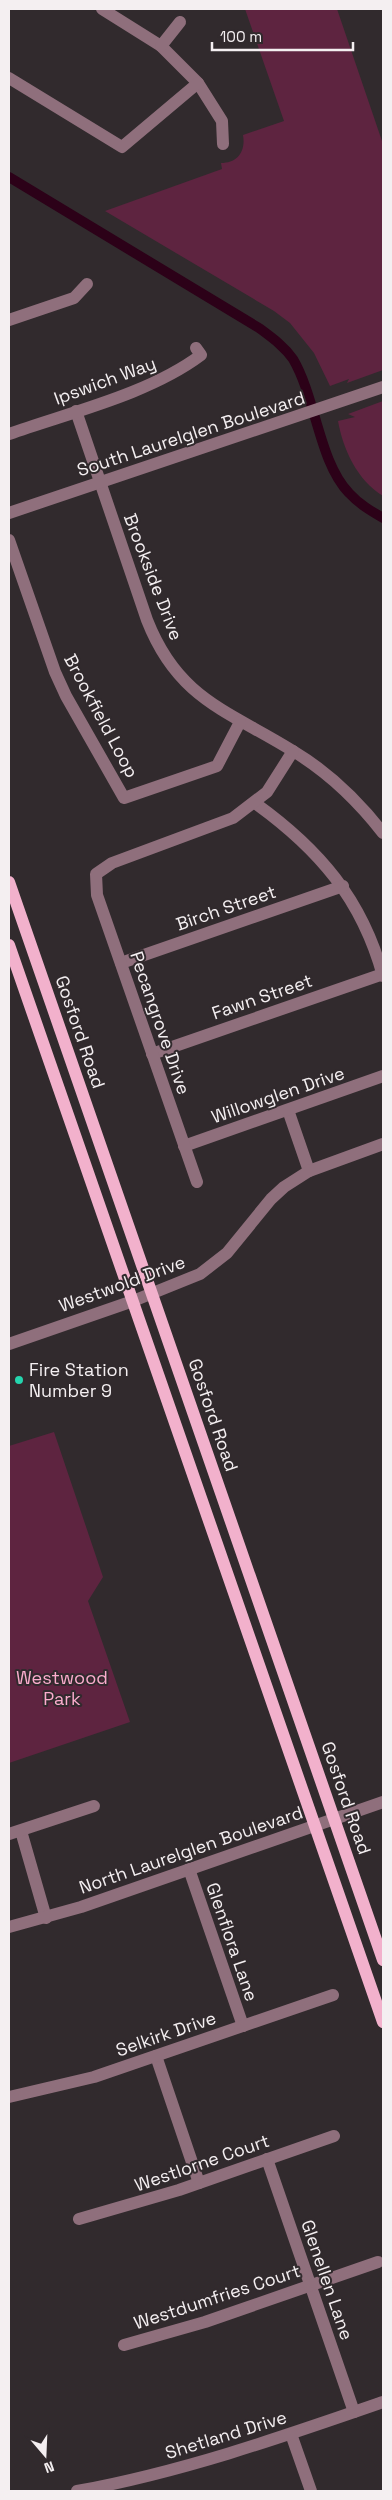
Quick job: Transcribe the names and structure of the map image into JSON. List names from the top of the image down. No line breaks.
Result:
{"streets":{"main road":["Gosford Road"],"street":["Ipswich Way","South Laurelglen Boulevard","Brookside Drive","Brookfield Loop","Birch Street","Fawn Street","Pecangrove Drive","Willowglen Drive","Westwold Drive","North Laurelglen Boulevard","Glenflora Lane","Selkirk Drive","Westlorne Court","Glenellen Lane","Westdumfries Court","Shetland Drive"]},"crossings":[["Ipswich Way","Brookside Drive"],["South Laurelglen Boulevard","Brookside Drive"],["Brookside Drive","Brookfield Loop"],["Birch Street","Pecangrove Drive"],["Fawn Street","Pecangrove Drive"],["Pecangrove Drive","Willowglen Drive"],["Gosford Road","Westwold Drive"],["Gosford Road","North Laurelglen Boulevard"],["North Laurelglen Boulevard","Glenflora Lane"],["Glenflora Lane","Selkirk Drive"],["Westlorne Court","Glenellen Lane"],["Glenellen Lane","Westdumfries Court"],["Glenellen Lane","Shetland Drive"]],"parks":["Westwood Park"],"places":["Fire Station Number 9"],"scale_bar":"100 m","north":"bottom"}
